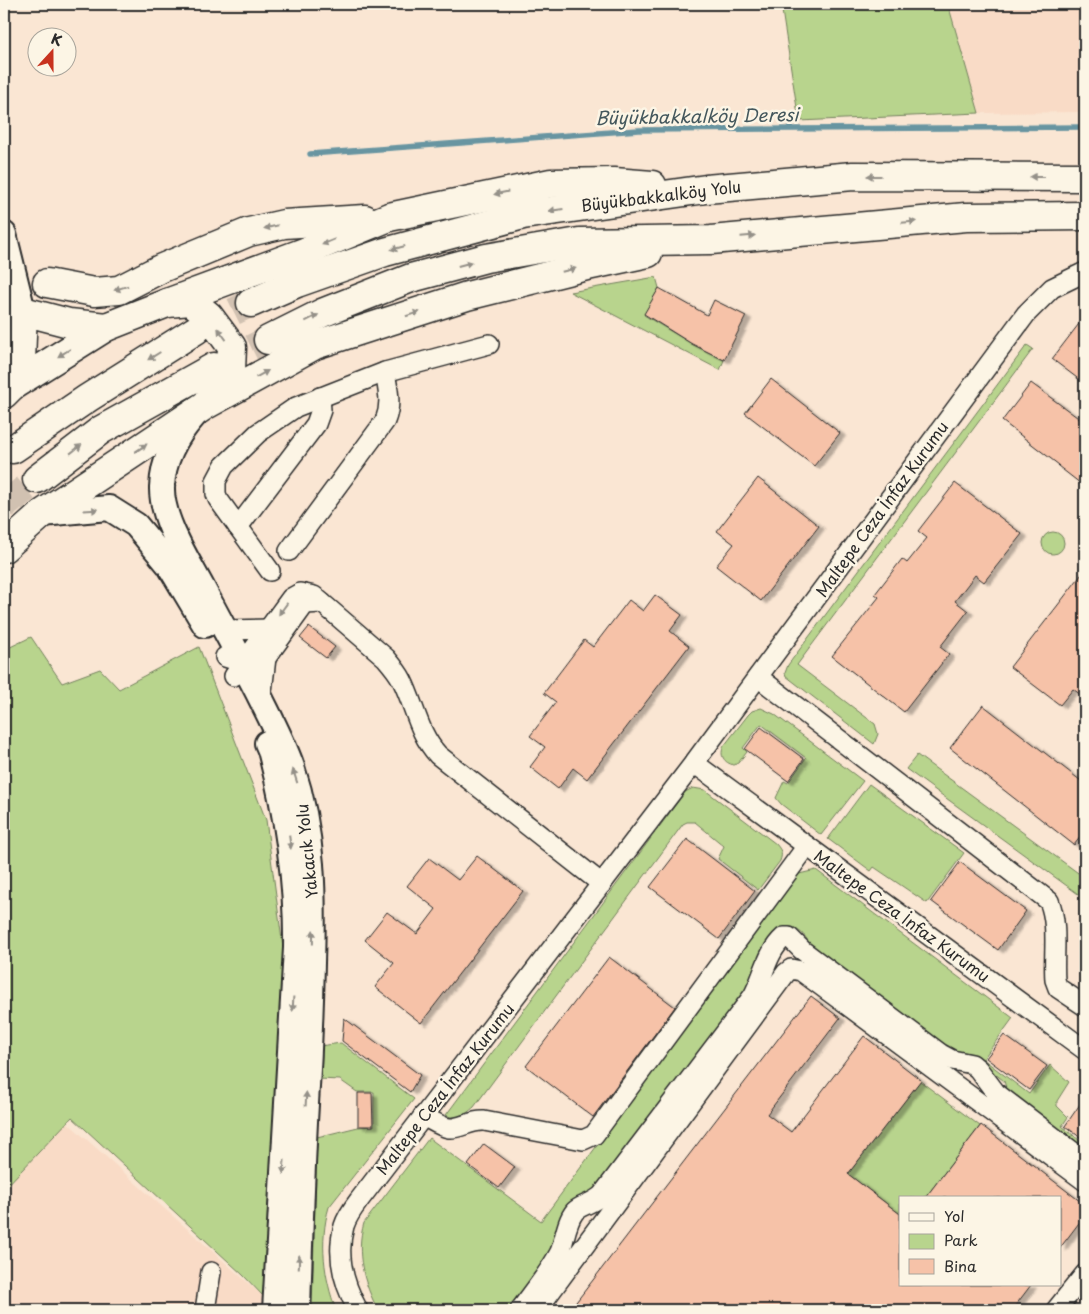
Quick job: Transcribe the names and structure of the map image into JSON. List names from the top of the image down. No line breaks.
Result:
{"streets":{"highway":["Büyükbakkalköy Yolu"],"main road":["Yakacık Yolu"],"lane":["Maltepe Ceza İnfaz Kurumu"]},"water":["Büyükbakkalköy Deresi"],"legend":["Yol","Park","Bina"],"north":"top"}
